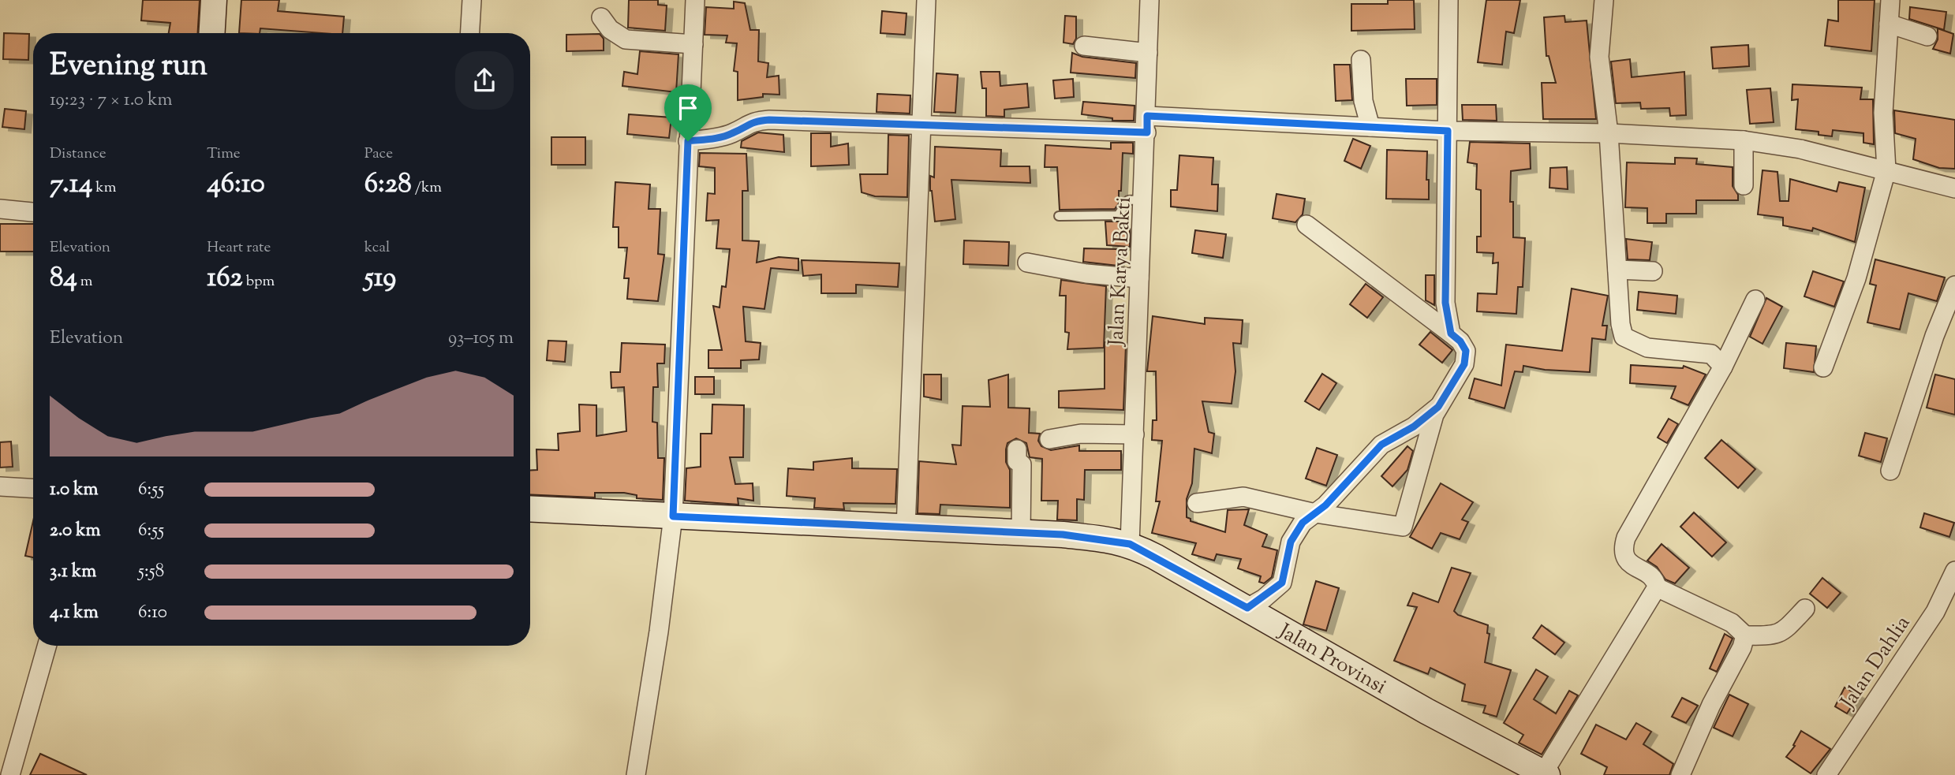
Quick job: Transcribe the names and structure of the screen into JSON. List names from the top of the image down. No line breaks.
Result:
{"streets":{"main road":["Jalan Provinsi"],"street":["Jalan Karya Bakti","Jalan Dahlia"]},"crossings":[["Jalan Karya Bakti","Jalan Provinsi"]],"page":{"heading":["Evening run","19:23 · 7 × 1.0 km"],"stats":[["Distance","7.14 km"],["Time","46:10"],["Pace","6:28 /km"],["Elevation","84 m"],["Heart rate","162 bpm"],["kcal","519"]],"chart":["Elevation","93–105 m"],"list":[{"name":"1.0 km","note":"6:55"},{"name":"2.0 km","note":"6:55"},{"name":"3.1 km","note":"5:58"},{"name":"4.1 km","note":"6:10"}]}}
